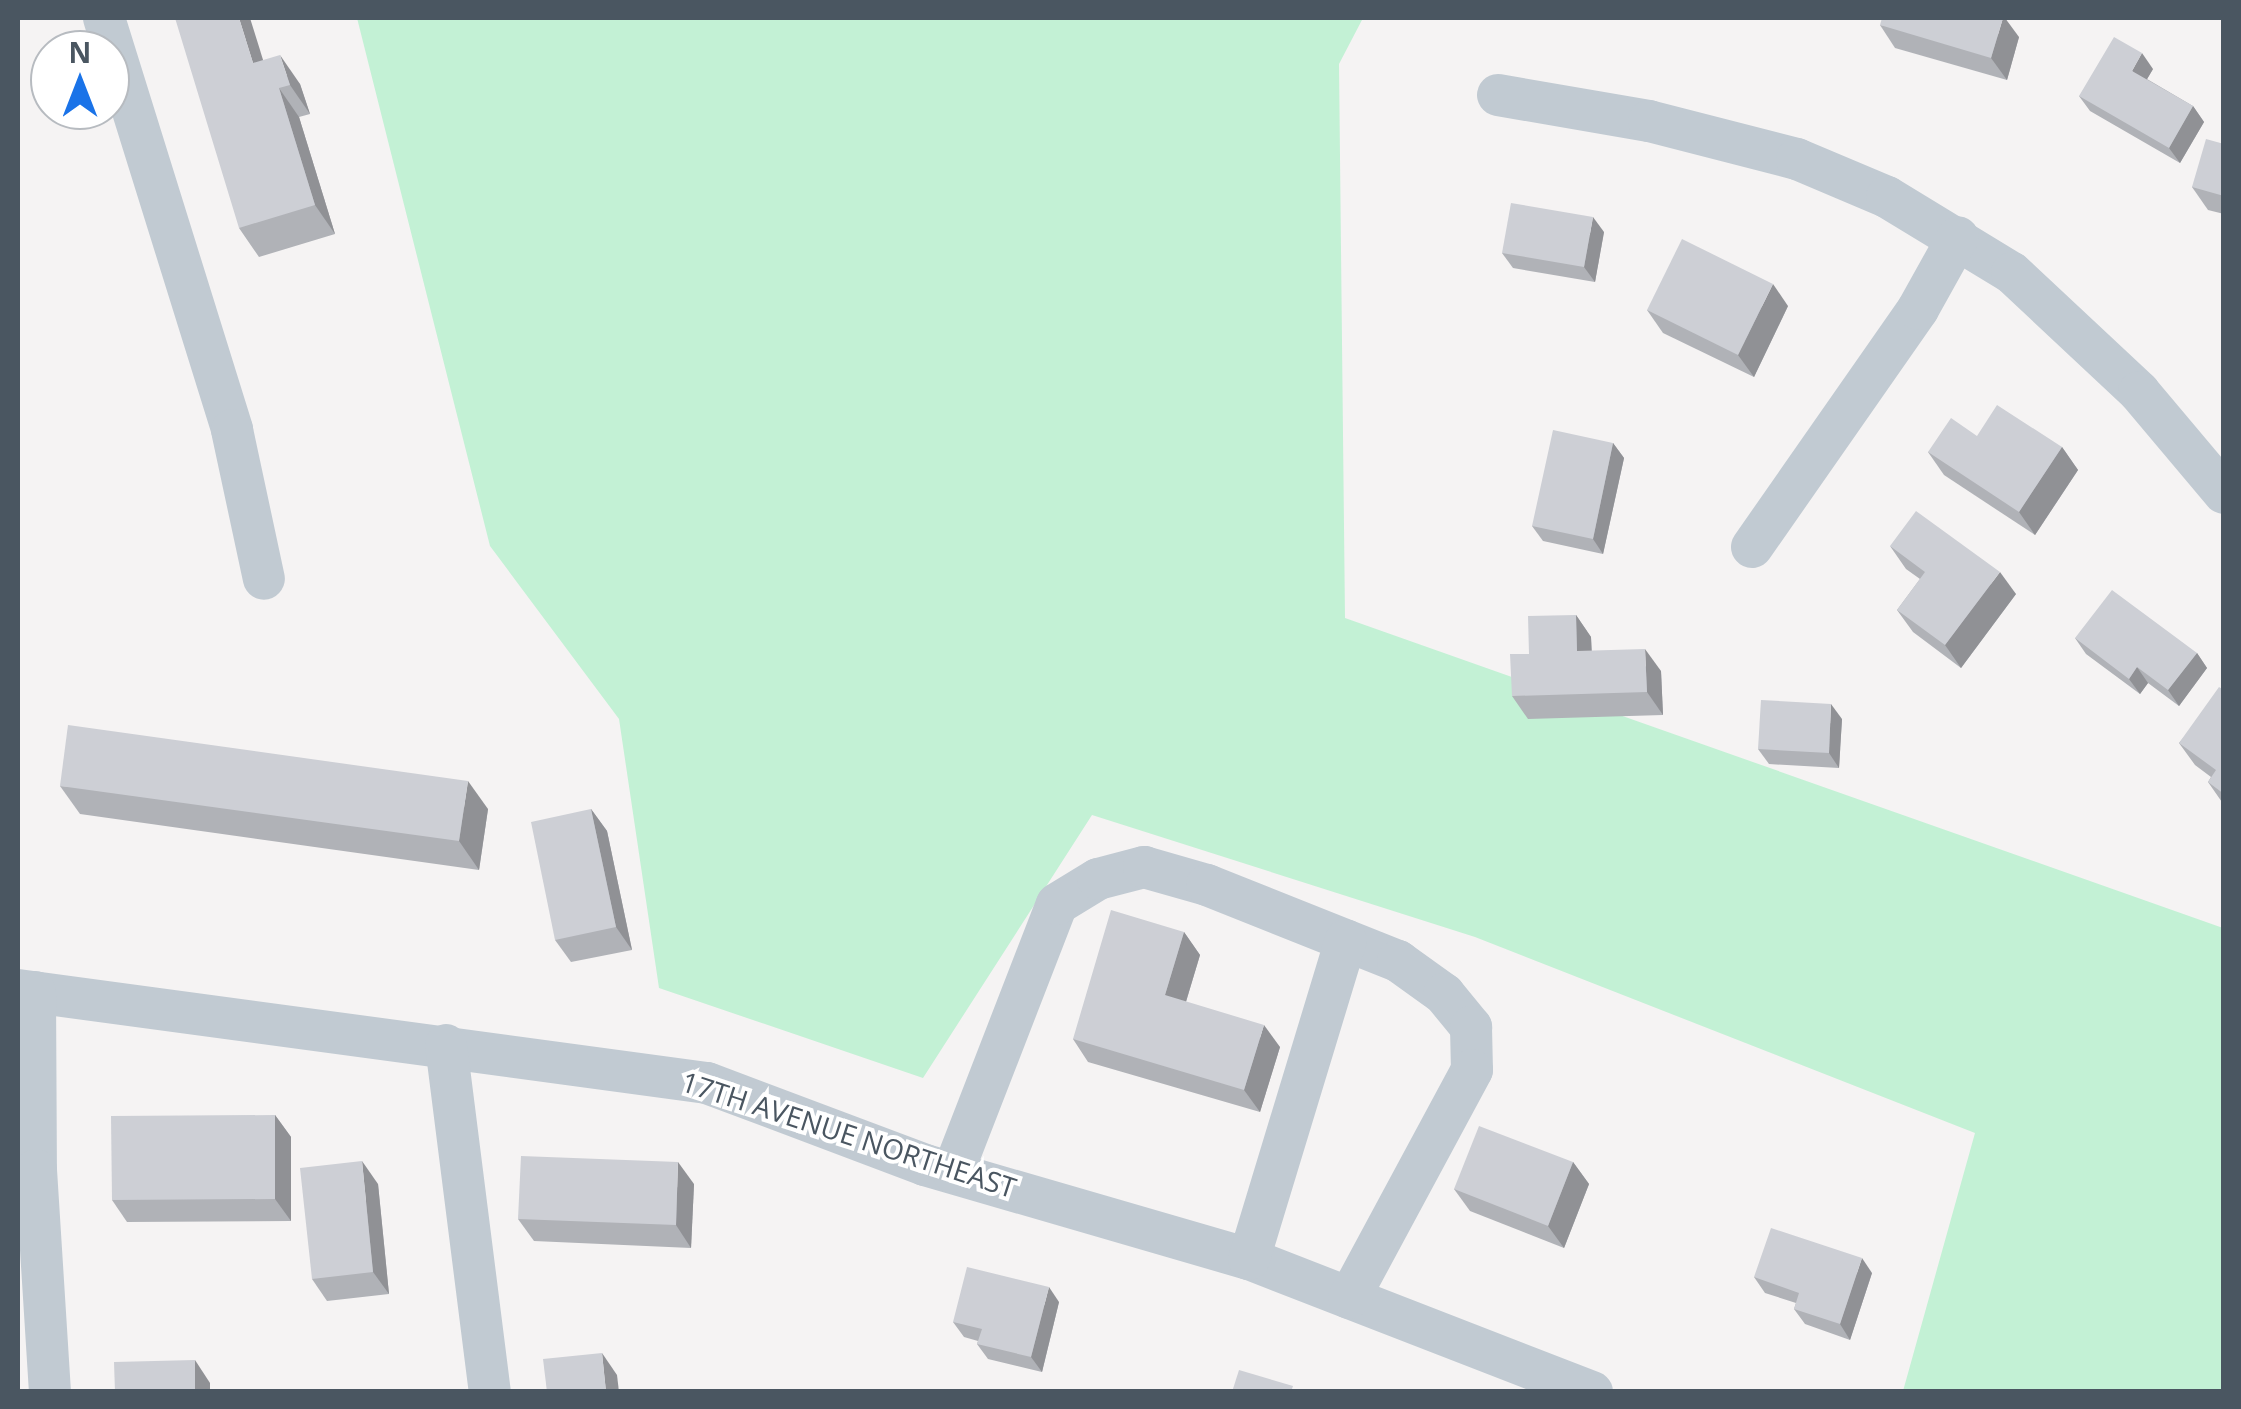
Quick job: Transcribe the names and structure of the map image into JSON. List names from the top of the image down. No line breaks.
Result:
{"streets":{"street":["17TH AVENUE NORTHEAST"]},"north":"top"}
